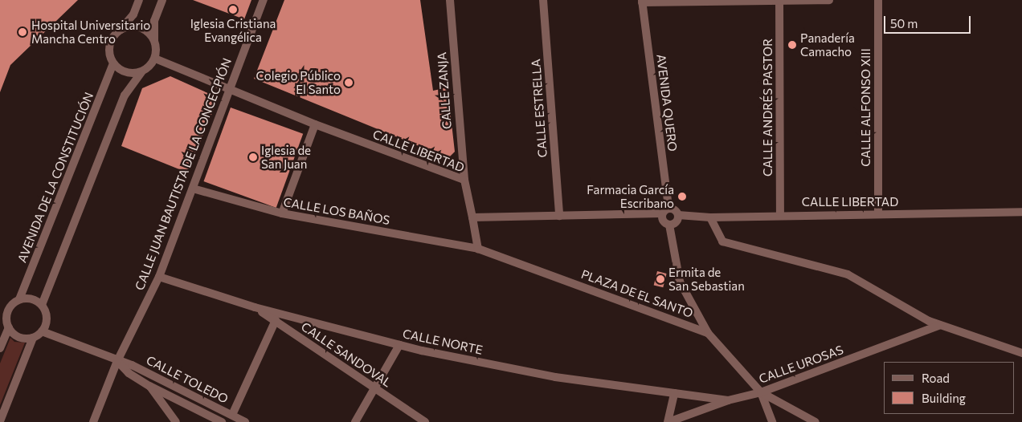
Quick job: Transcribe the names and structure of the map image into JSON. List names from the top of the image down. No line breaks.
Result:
{"streets":{"street":["CALLE ZANJA","AVENIDA QUERO","CALLE ANDRÉS PASTOR","CALLE ALFONSO XIII","CALLE ESTRELLA","CALLE LIBERTAD","CALLE JUAN BAUTISTA DE LA CONCECPIÓN","AVENIDA DE LA CONSTITUCIÓN","CALLE LOS BAÑOS","PLAZA DE EL SANTO","CALLE NORTE","CALLE SANDOVAL","CALLE UROSAS","CALLE TOLEDO"]},"crossings":[["CALLE ZANJA","CALLE LIBERTAD"],["AVENIDA QUERO","CALLE LIBERTAD"],["AVENIDA QUERO","PLAZA DE EL SANTO"],["CALLE ANDRÉS PASTOR","CALLE LIBERTAD"],["CALLE ALFONSO XIII","CALLE LIBERTAD"],["CALLE LIBERTAD","CALLE JUAN BAUTISTA DE LA CONCECPIÓN"],["CALLE LIBERTAD","AVENIDA DE LA CONSTITUCIÓN"],["CALLE LIBERTAD","PLAZA DE EL SANTO"],["CALLE JUAN BAUTISTA DE LA CONCECPIÓN","CALLE LOS BAÑOS"],["CALLE JUAN BAUTISTA DE LA CONCECPIÓN","CALLE NORTE"],["CALLE JUAN BAUTISTA DE LA CONCECPIÓN","CALLE TOLEDO"],["AVENIDA DE LA CONSTITUCIÓN","CALLE TOLEDO"],["CALLE LOS BAÑOS","PLAZA DE EL SANTO"],["CALLE NORTE","CALLE SANDOVAL"],["CALLE NORTE","CALLE UROSAS"]],"places":["Iglesia Cristiana Evangélica","Hospital Universitario Mancha Centro","Panadería Camacho","Colegio Público El Santo","Iglesia de San Juan","Farmacia García Escribano","Ermita de San Sebastian"],"legend":["Road","Building"],"scale_bar":"50 m"}
